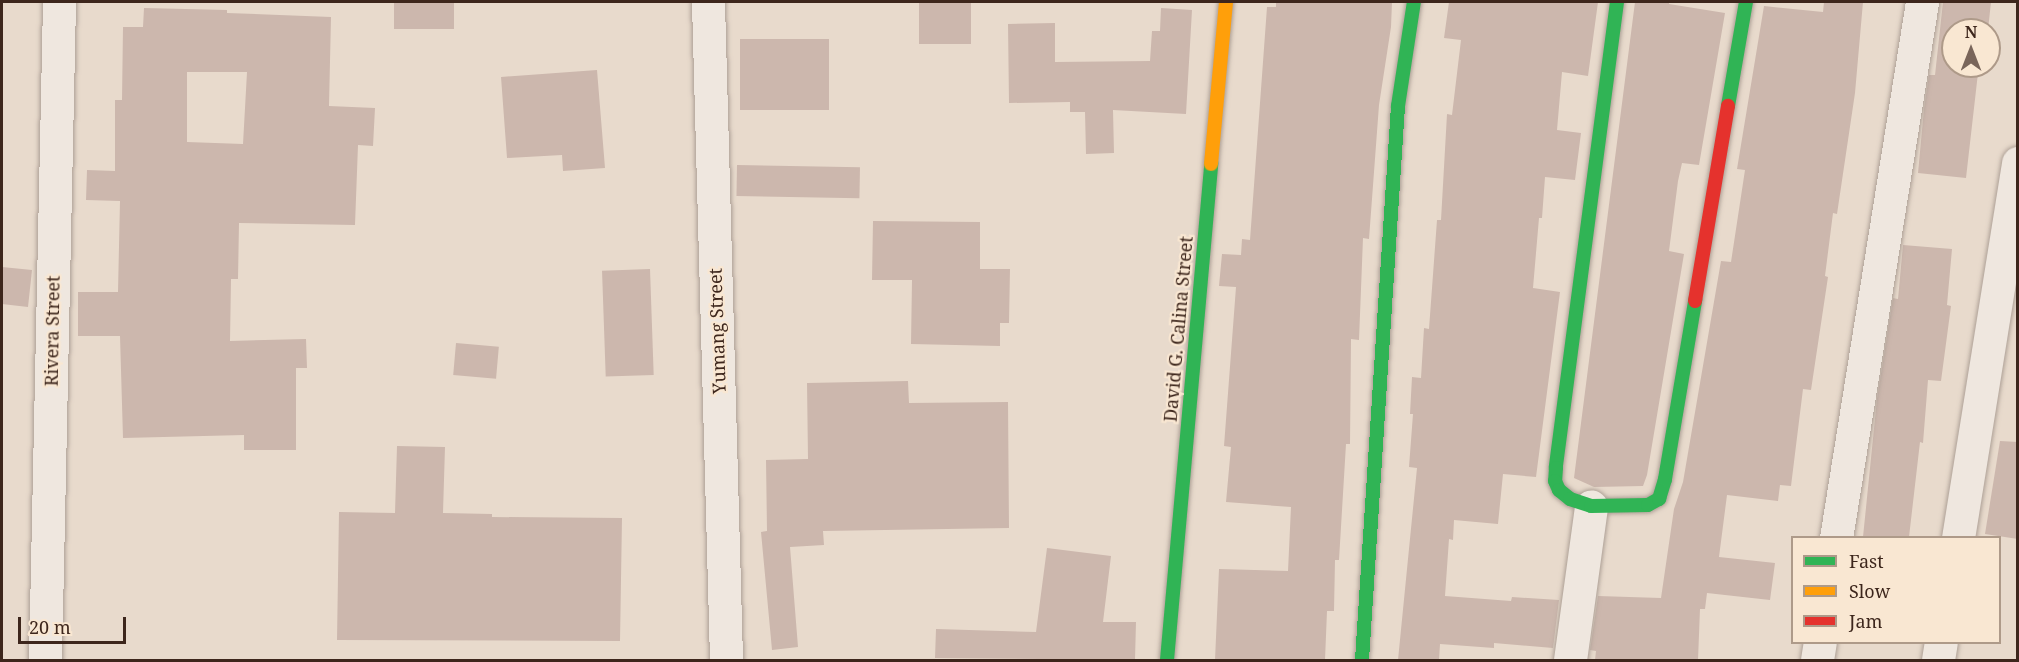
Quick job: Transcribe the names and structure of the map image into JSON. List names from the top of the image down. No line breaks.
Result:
{"streets":{"street":["David G. Calina Street","Rivera Street","Yumang Street"]},"legend":["Fast","Slow","Jam"],"scale_bar":"20 m","north":"top"}
